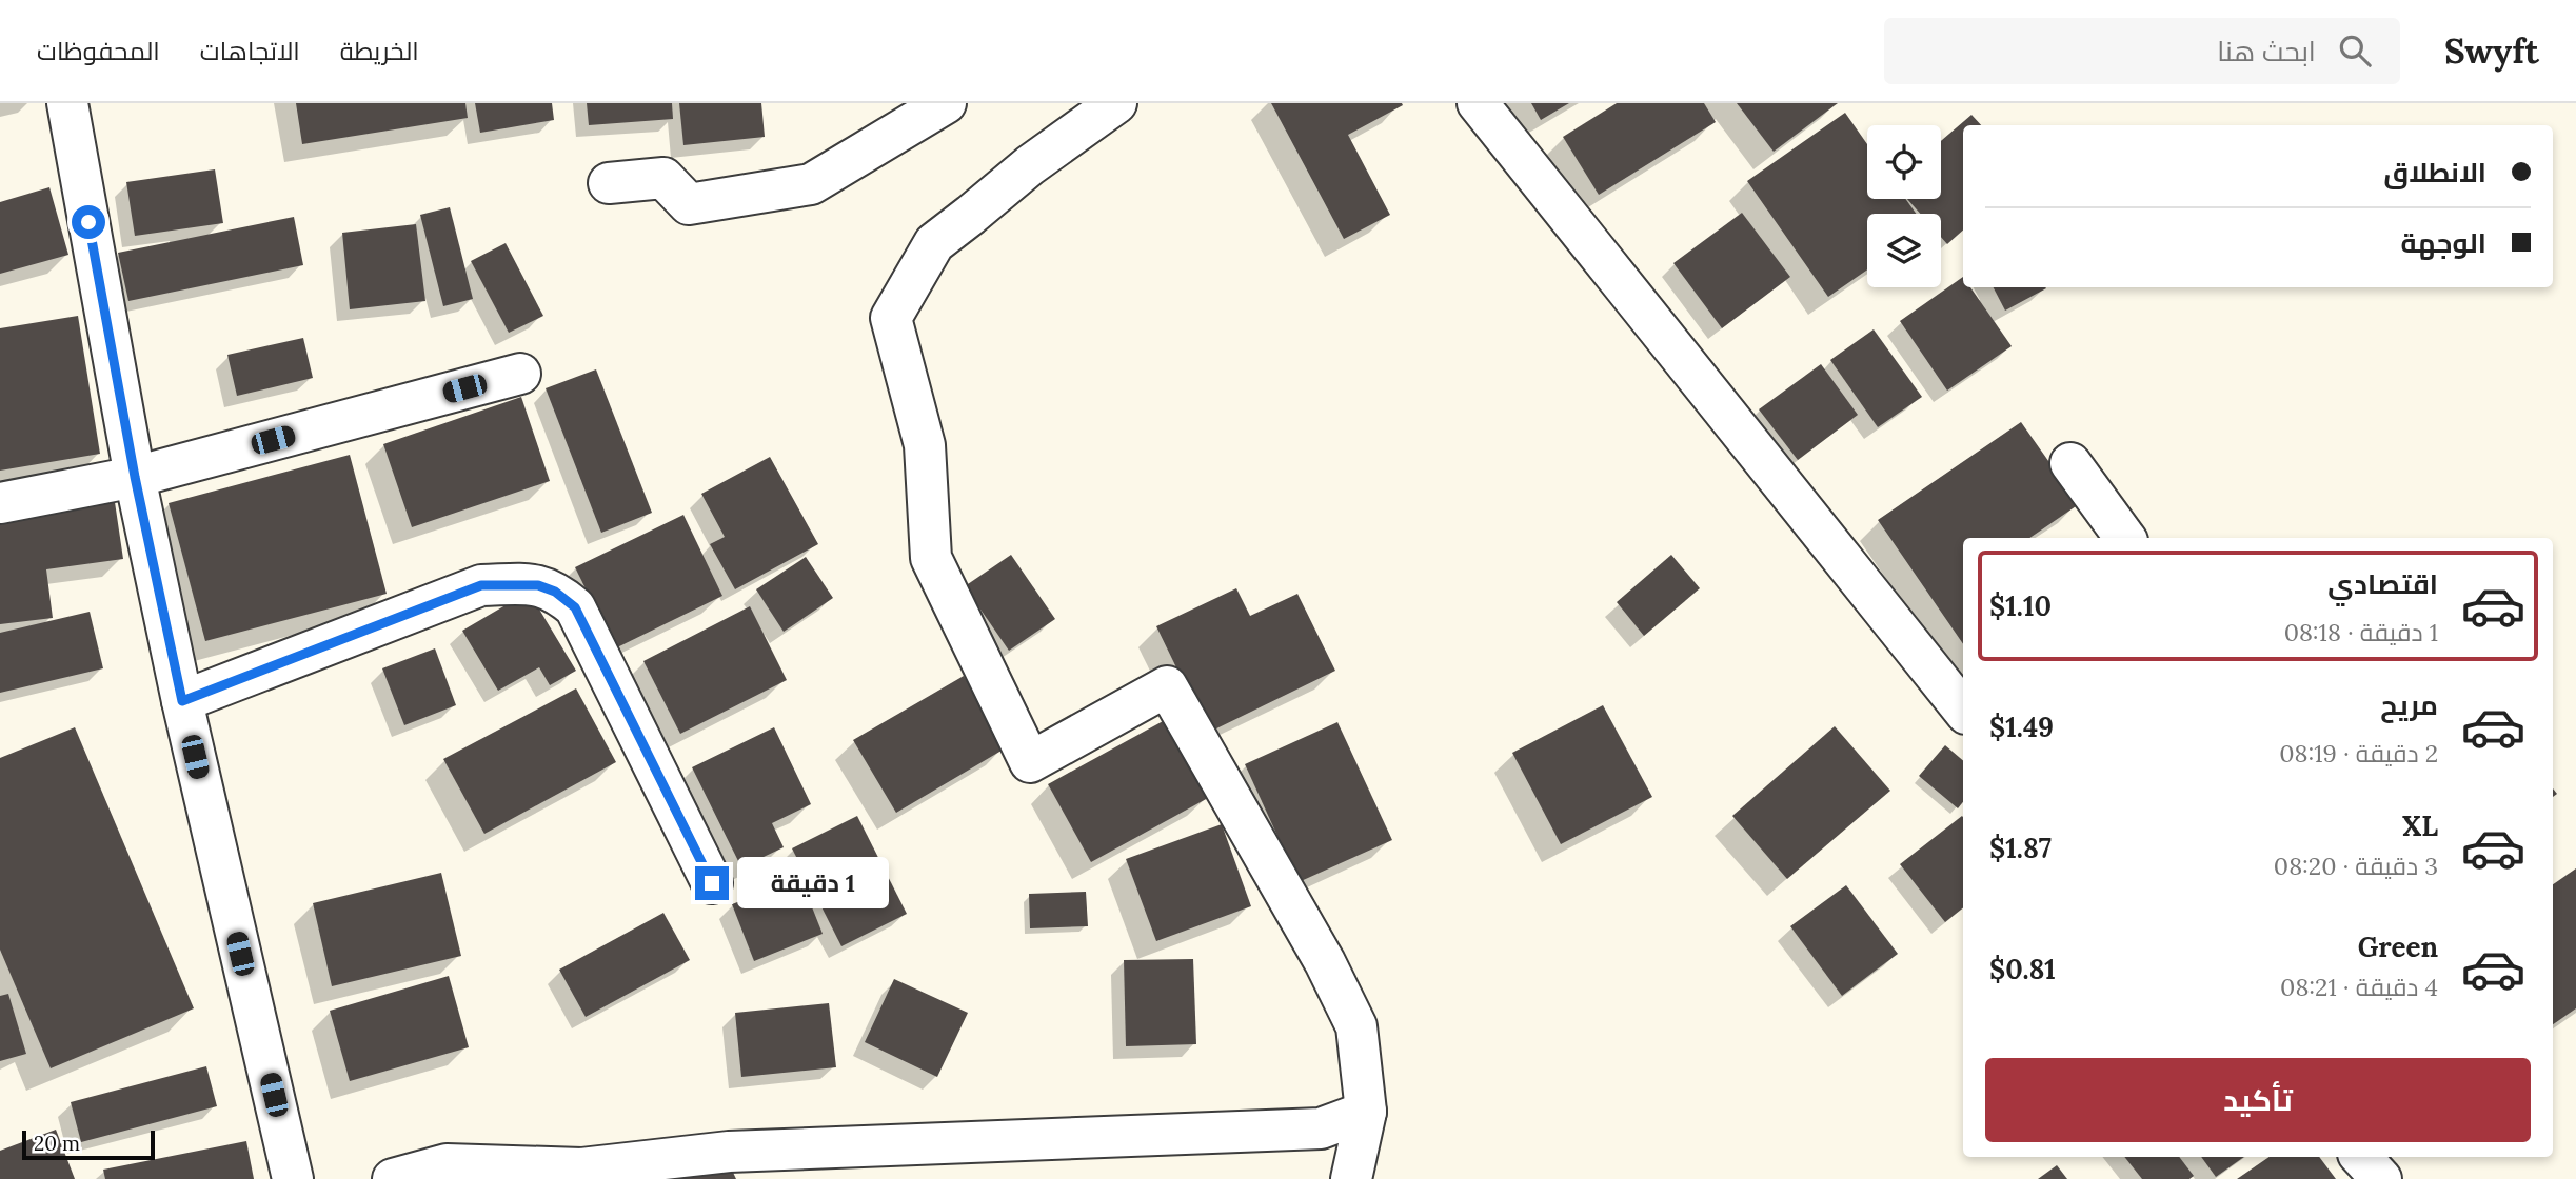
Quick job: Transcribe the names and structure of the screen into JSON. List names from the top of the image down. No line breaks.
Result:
{"scale_bar":"20 m","page":{"header":"Swyft","search":"ابحث هنا","nav":["الخريطة","الاتجاهات","المحفوظات"],"banner":["الانطلاق","الوجهة"],"list":[{"name":"اقتصادي","note":"1 دقيقة · 08:18","value":"$1.10"},{"name":"مريح","note":"2 دقيقة · 08:19","value":"$1.49"},{"name":"XL","note":"3 دقيقة · 08:20","value":"$1.87"},{"name":"Green","note":"4 دقيقة · 08:21","value":"$0.81"}],"bubble":"1 دقيقة","buttons":"تأكيد","scale":"20 m"}}
